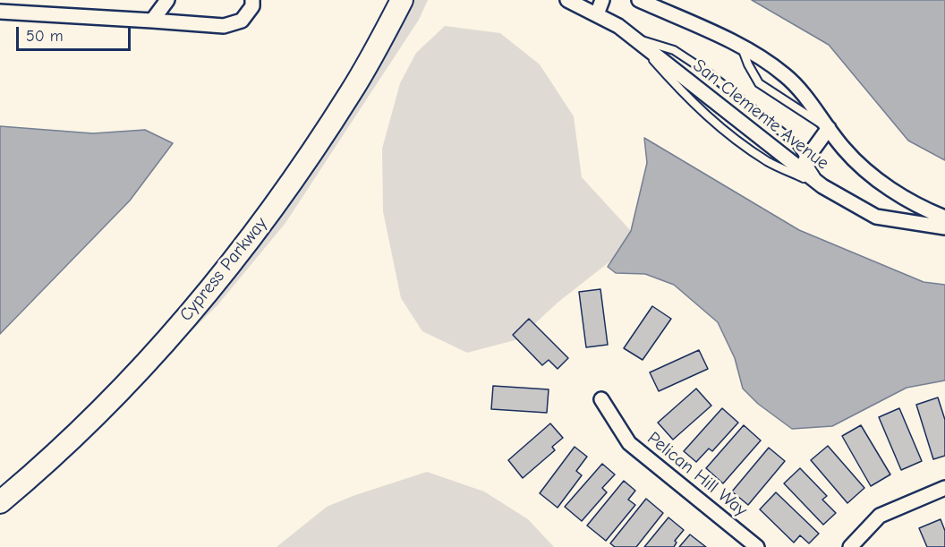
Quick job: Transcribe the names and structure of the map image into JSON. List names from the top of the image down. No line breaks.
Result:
{"streets":{"main road":["Cypress Parkway"],"street":["San Clemente Avenue","Pelican Hill Way"]},"scale_bar":"50 m"}
